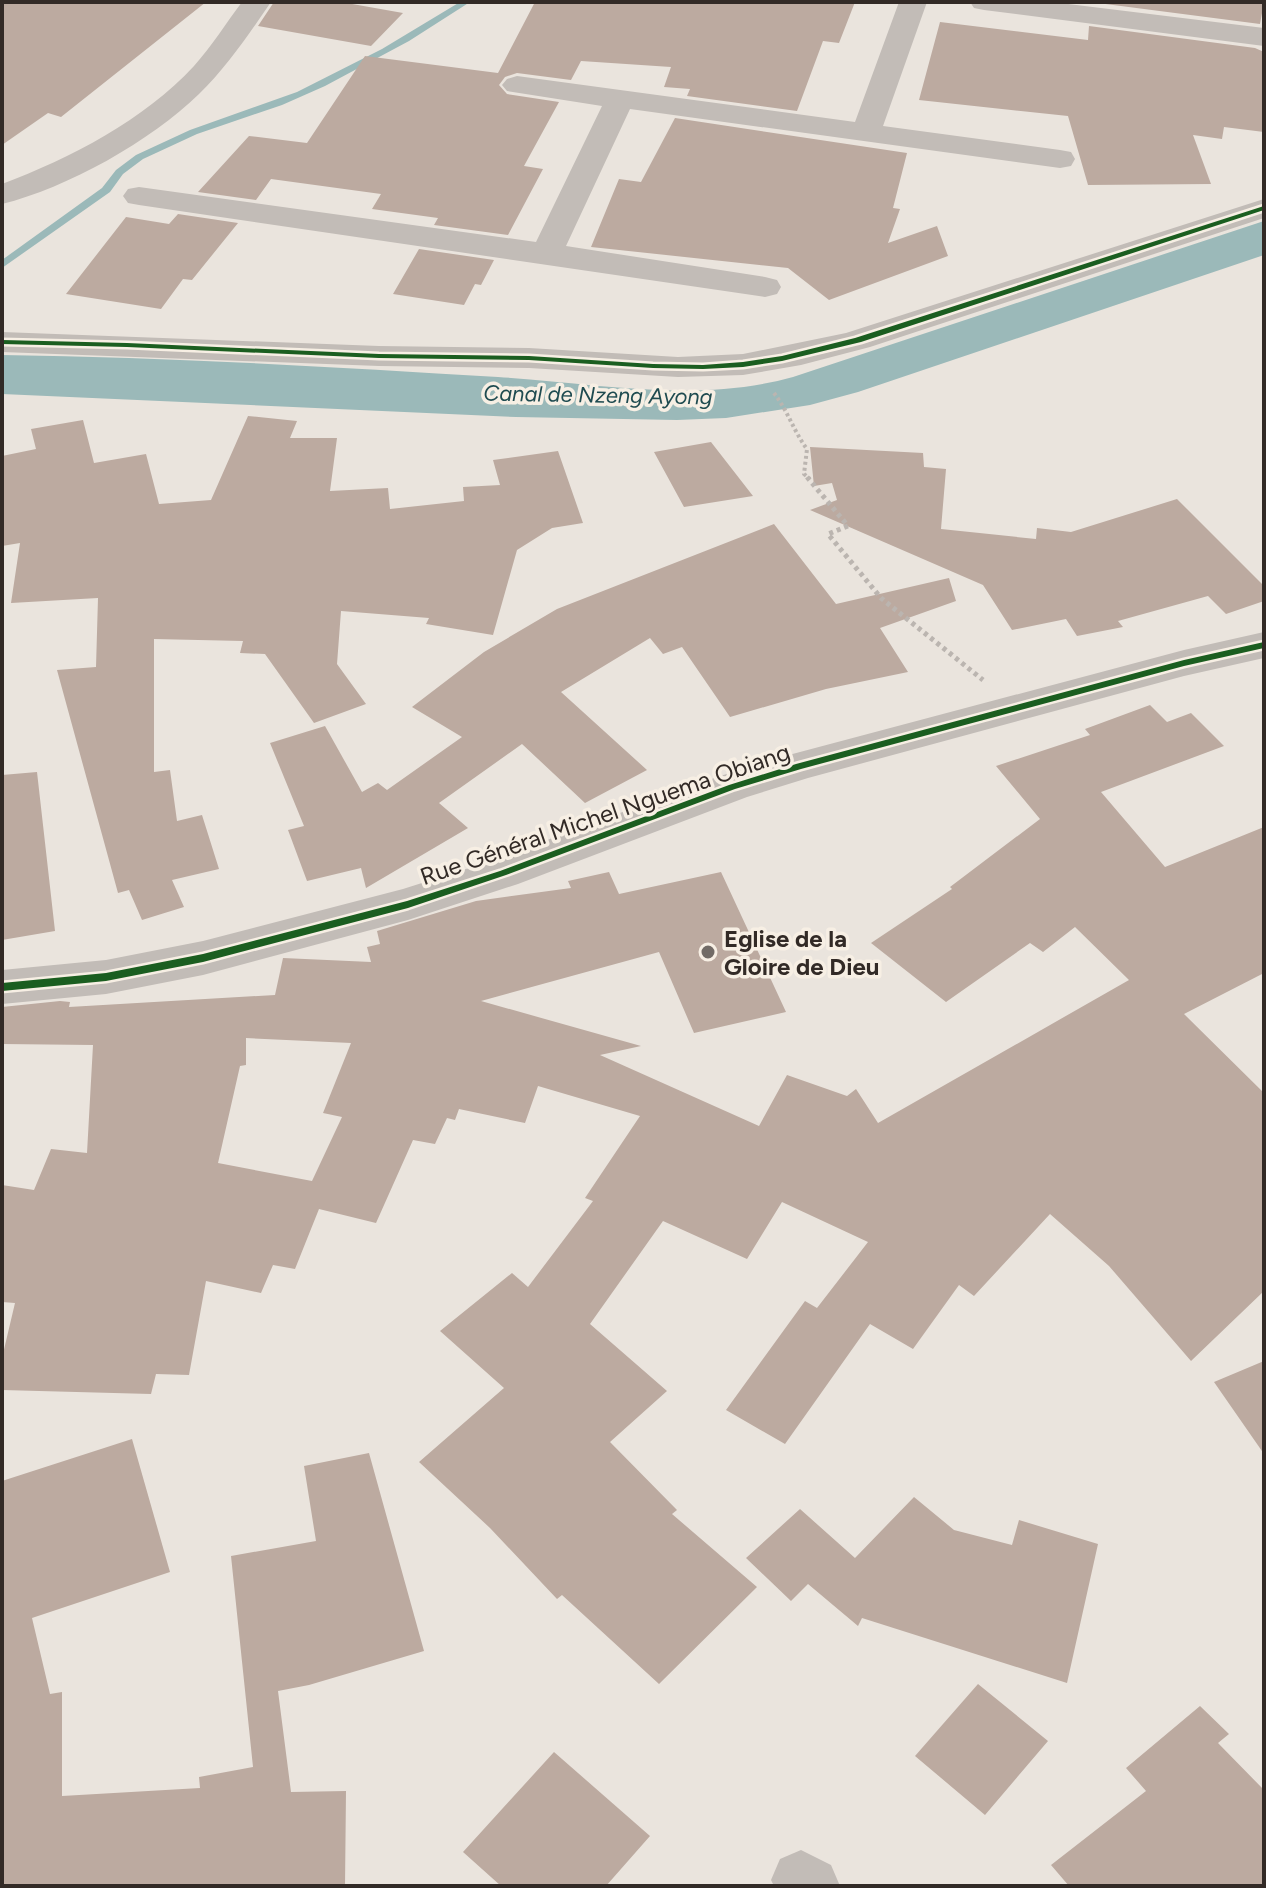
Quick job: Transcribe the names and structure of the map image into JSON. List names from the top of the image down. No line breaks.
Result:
{"streets":{"street":["Rue Général Michel Nguema Obiang"]},"water":["Canal de Nzeng Ayong"],"places":["Eglise de la Gloire de Dieu"]}
